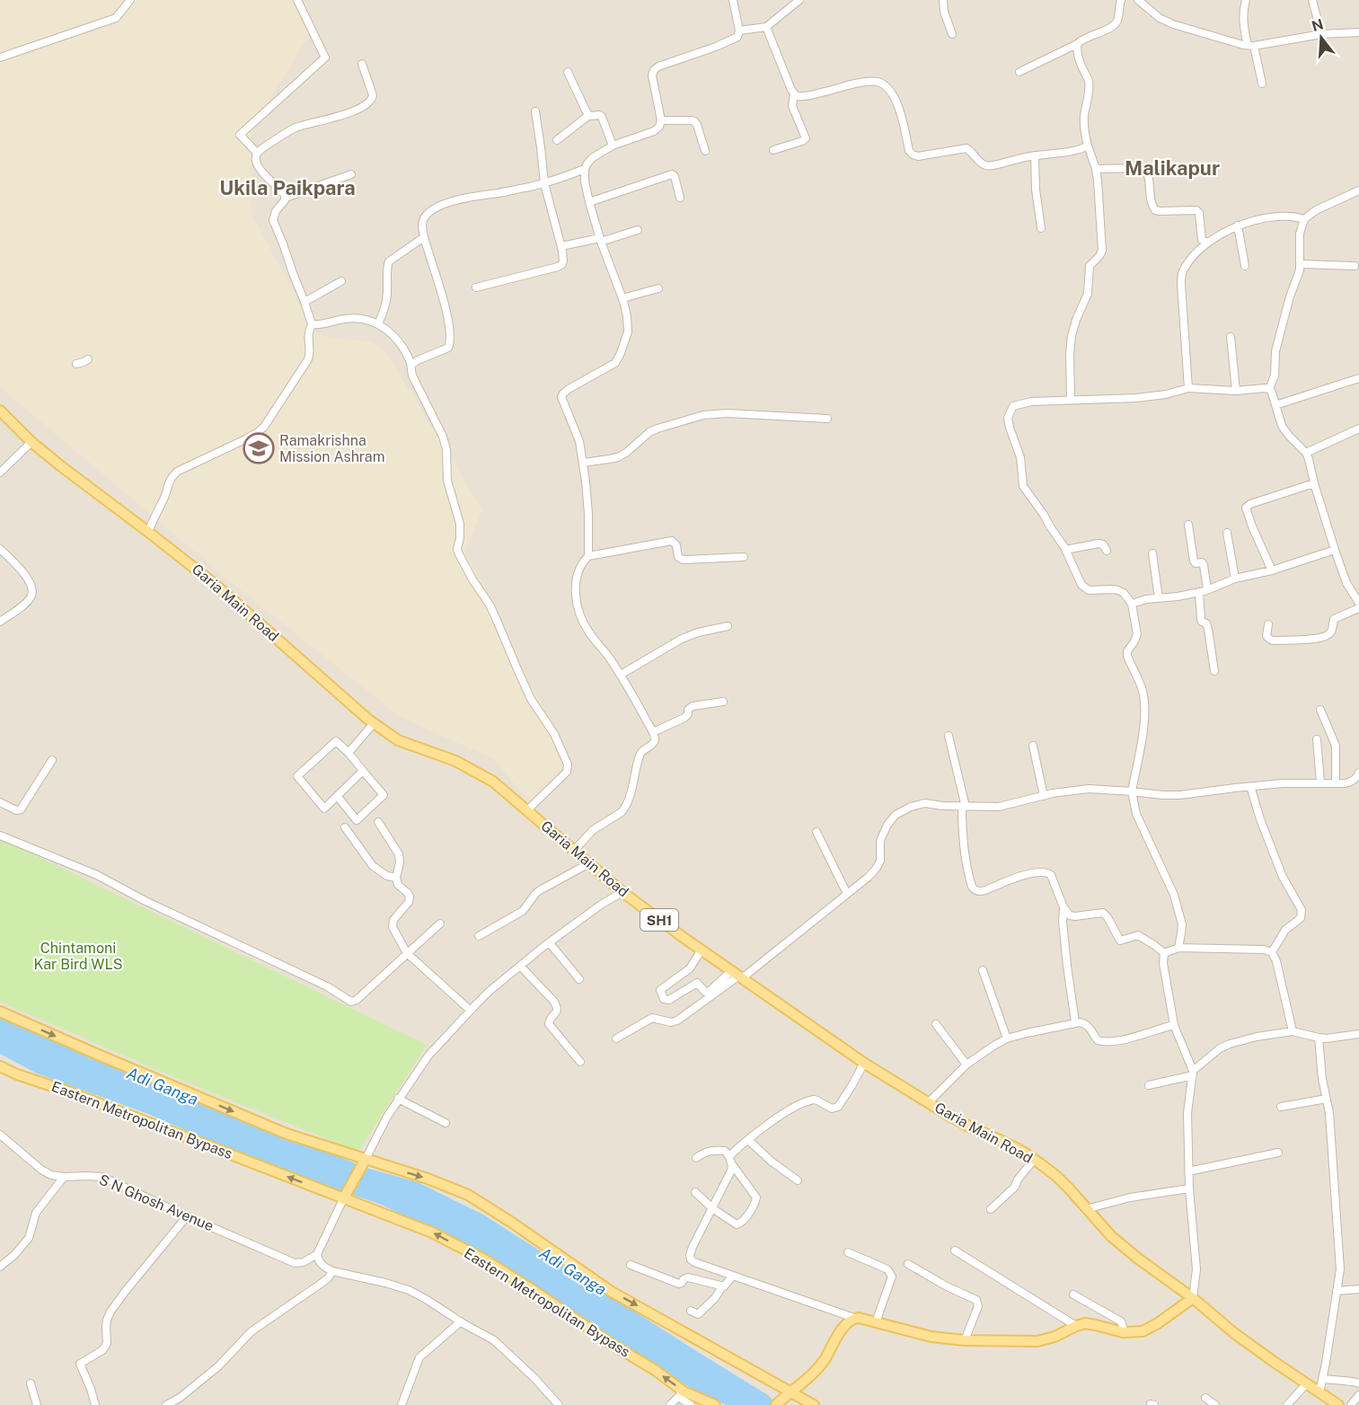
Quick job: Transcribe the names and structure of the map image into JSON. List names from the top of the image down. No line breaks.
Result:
{"streets":{"main road":["Garia Main Road","SH1","Eastern Metropolitan Bypass"],"street":["S N Ghosh Avenue"]},"districts":["Malikapur","Ukila Paikpara"],"water":["Adi Ganga"],"parks":["Chintamoni Kar Bird WLS"],"places":{"school or university":["Ramakrishna Mission Ashram"]},"north":"top"}
